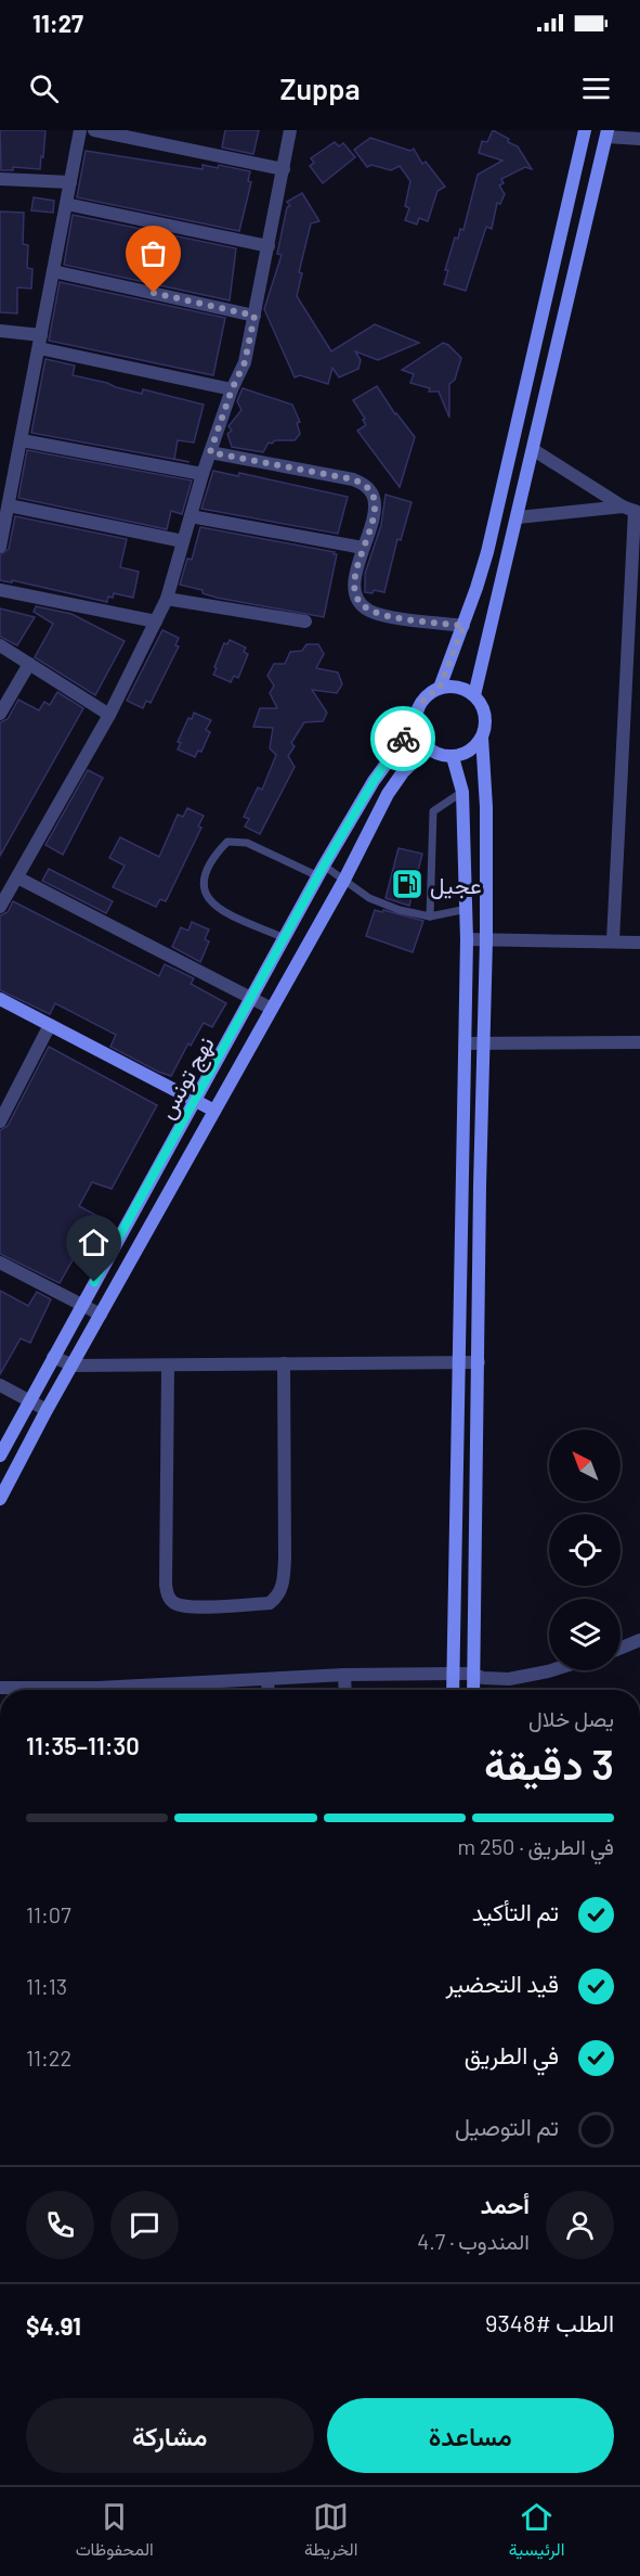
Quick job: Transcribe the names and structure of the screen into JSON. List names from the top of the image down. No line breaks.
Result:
{"streets":{"main road":["نهج تونس"]},"places":{"fuel station":["عجيل"]},"north":"top left","page":{"status":"11:27","header":"Zuppa","heading":["3 دقيقة","يصل خلال","11:30–11:35"],"panel":["أحمد","المندوب · 4.7","الطلب #9348","$4.91"],"bar":"في الطريق · 250 m","list":[["تم التأكيد","11:07"],["قيد التحضير","11:13"],["في الطريق","11:22"],"تم التوصيل"],"buttons":["مساعدة","مشاركة"],"tabs":["الرئيسية","الخريطة","المحفوظات"]}}
